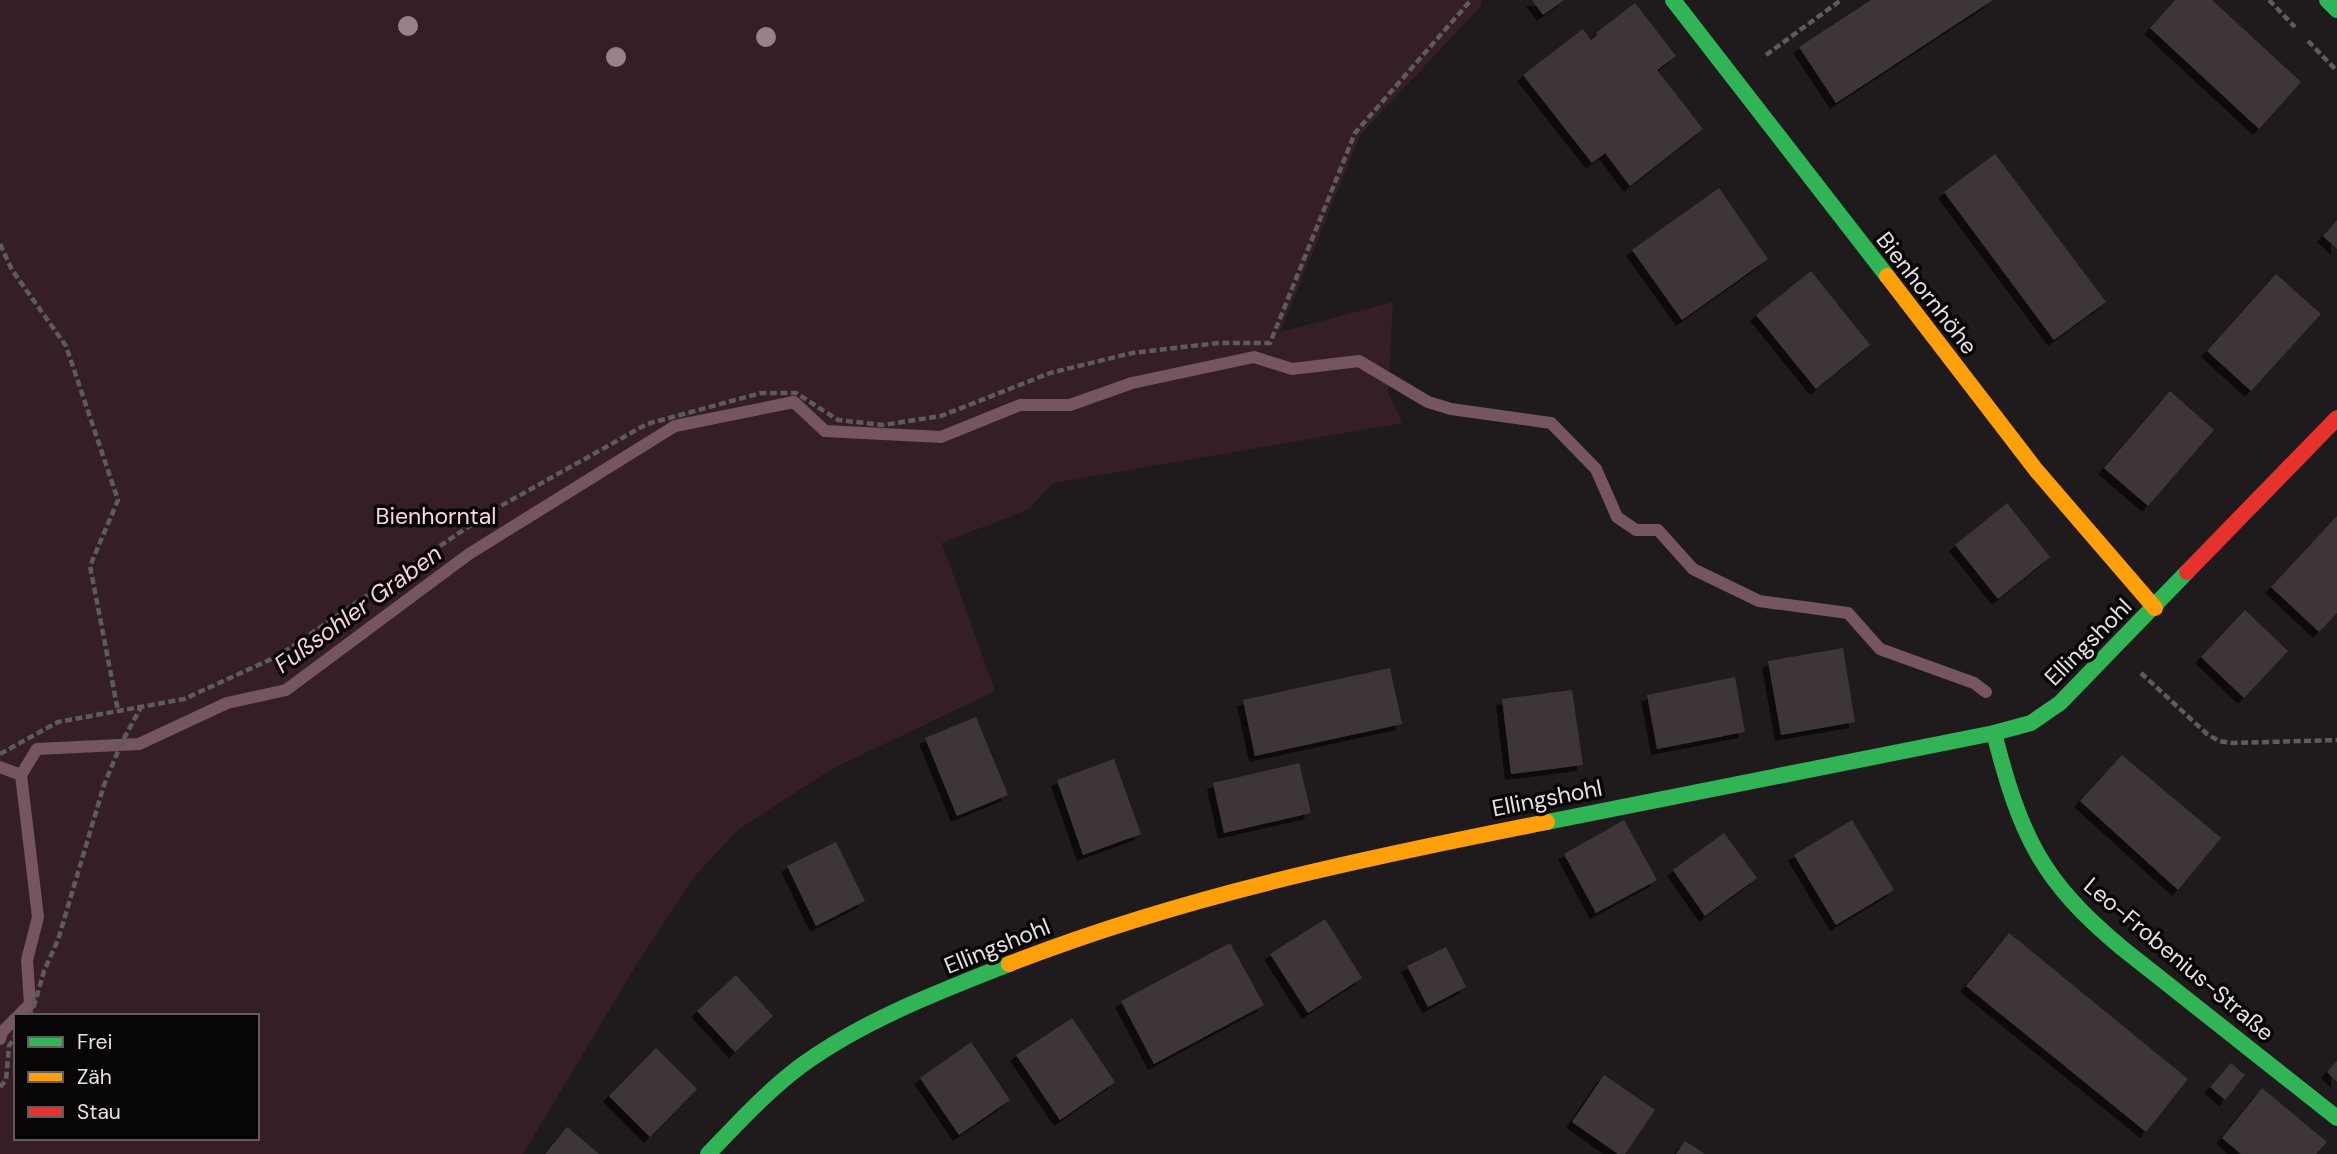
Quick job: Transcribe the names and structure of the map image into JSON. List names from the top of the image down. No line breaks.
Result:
{"streets":{"street":["Bienhornhöhe","Ellingshohl","Leo-Frobenius-Straße"]},"crossings":[["Bienhornhöhe","Ellingshohl"],["Ellingshohl","Leo-Frobenius-Straße"]],"water":["Fußsohler Graben"],"parks":["Bienhorntal"],"legend":["Frei","Zäh","Stau"]}
